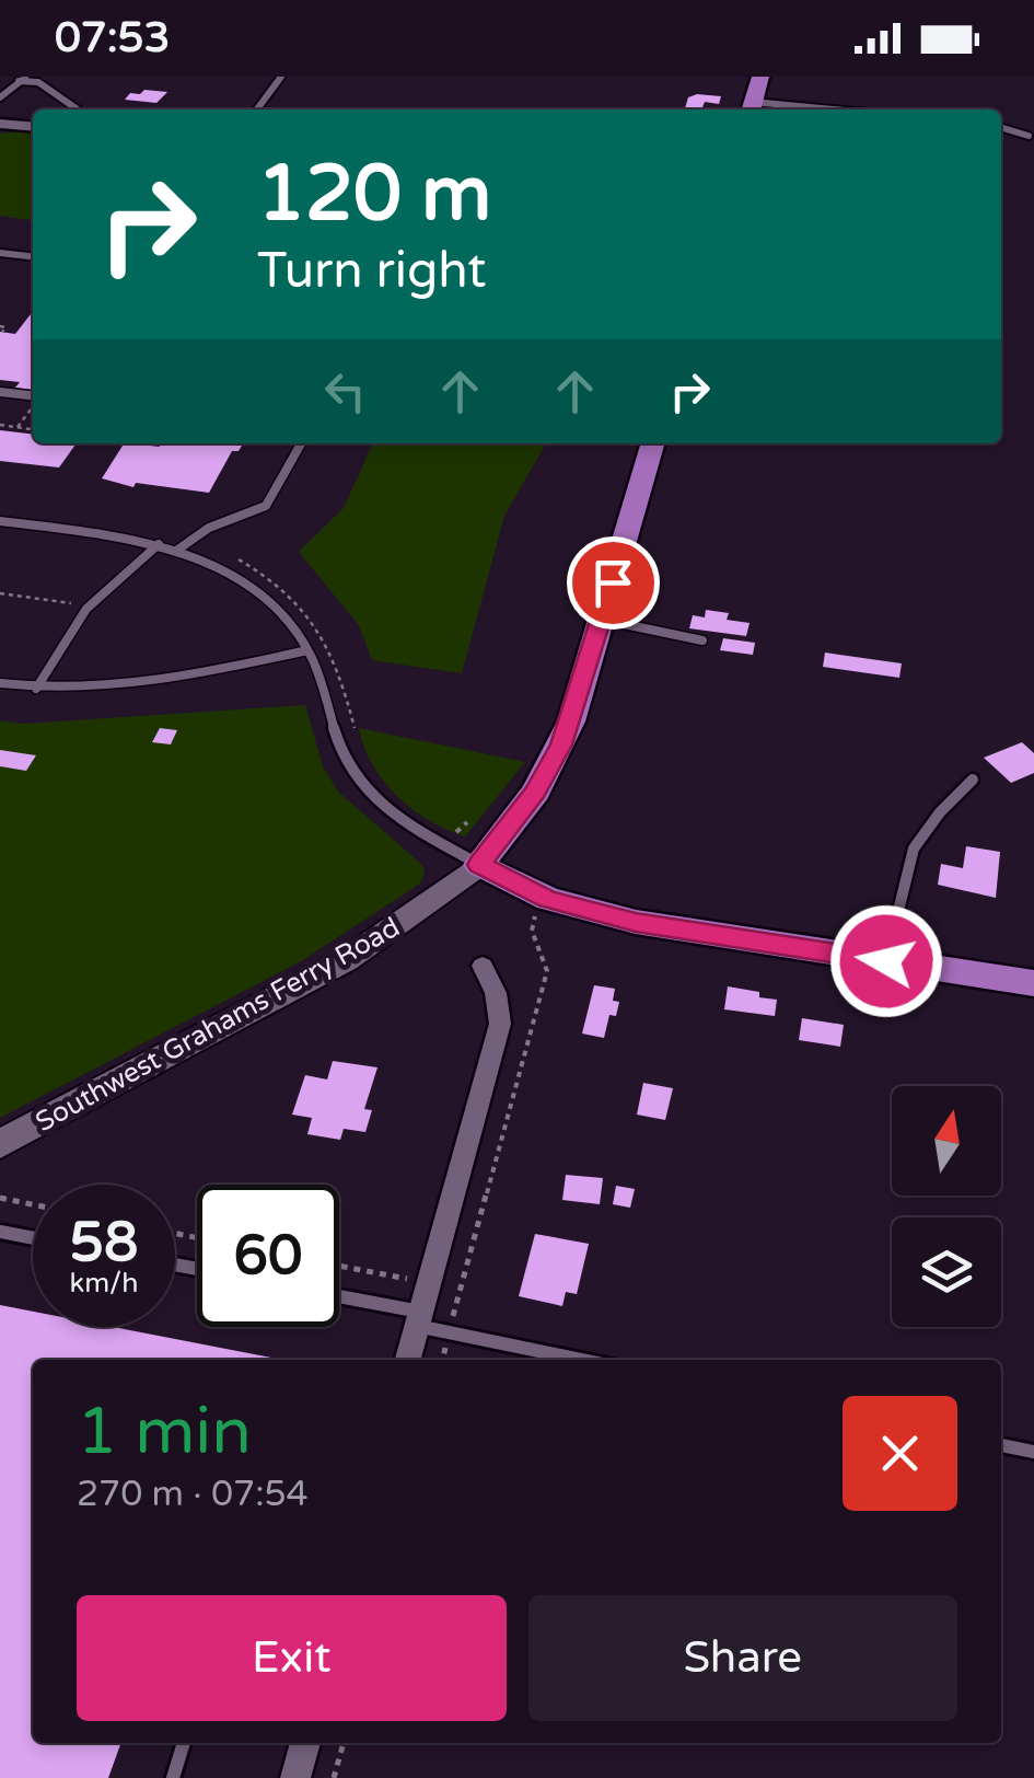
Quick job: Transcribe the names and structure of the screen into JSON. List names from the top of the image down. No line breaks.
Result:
{"streets":{"main road":["Southwest Grahams Ferry Road"]},"north":"top","page":{"status":"07:53","turn":["120 m","Turn right"],"speed":"58 km/h","limit":"60","heading":["1 min","270 m · 07:54"],"buttons":["Exit","Share"]}}
